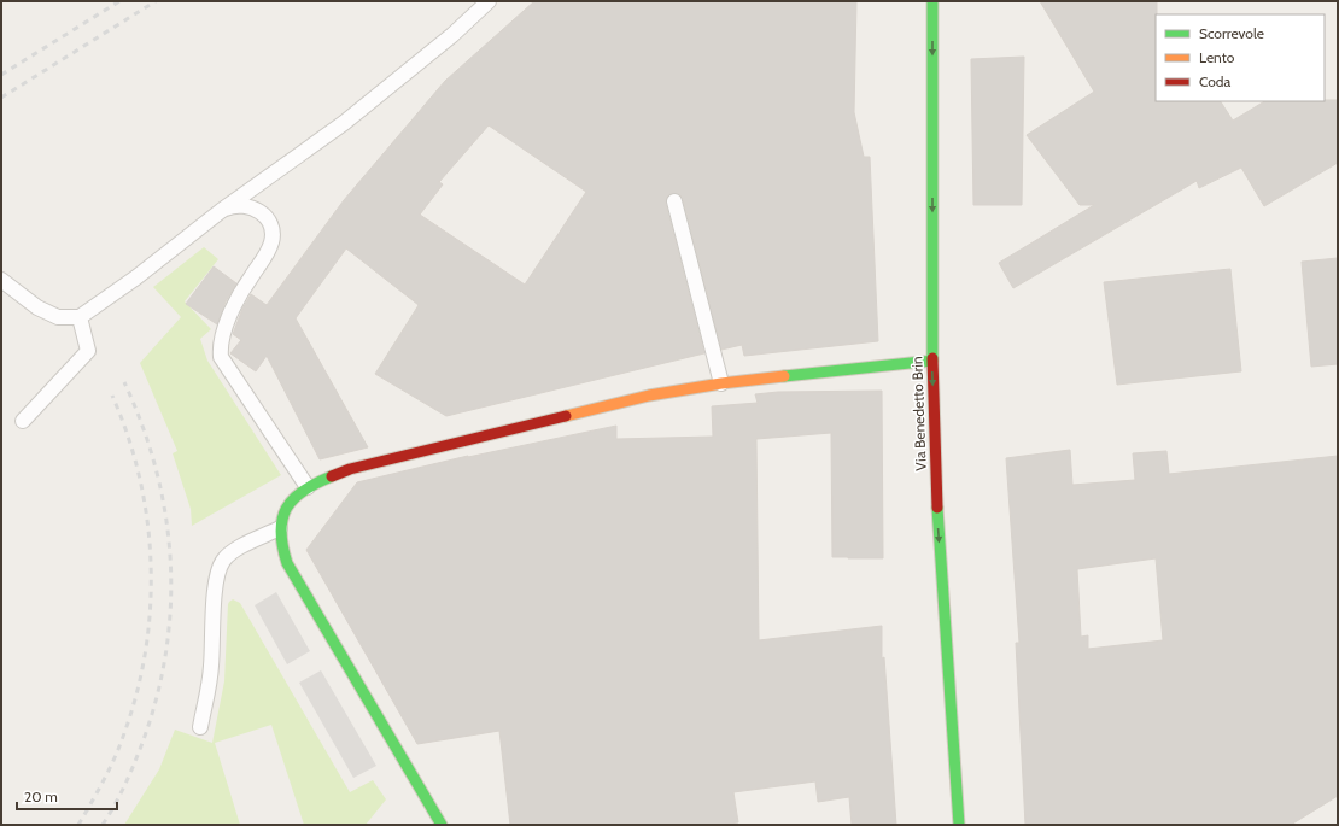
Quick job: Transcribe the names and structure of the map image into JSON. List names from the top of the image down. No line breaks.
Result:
{"streets":{"street":["Via Benedetto Brin"]},"one_way":["Via Benedetto Brin"],"legend":["Scorrevole","Lento","Coda"],"scale_bar":"20 m"}
